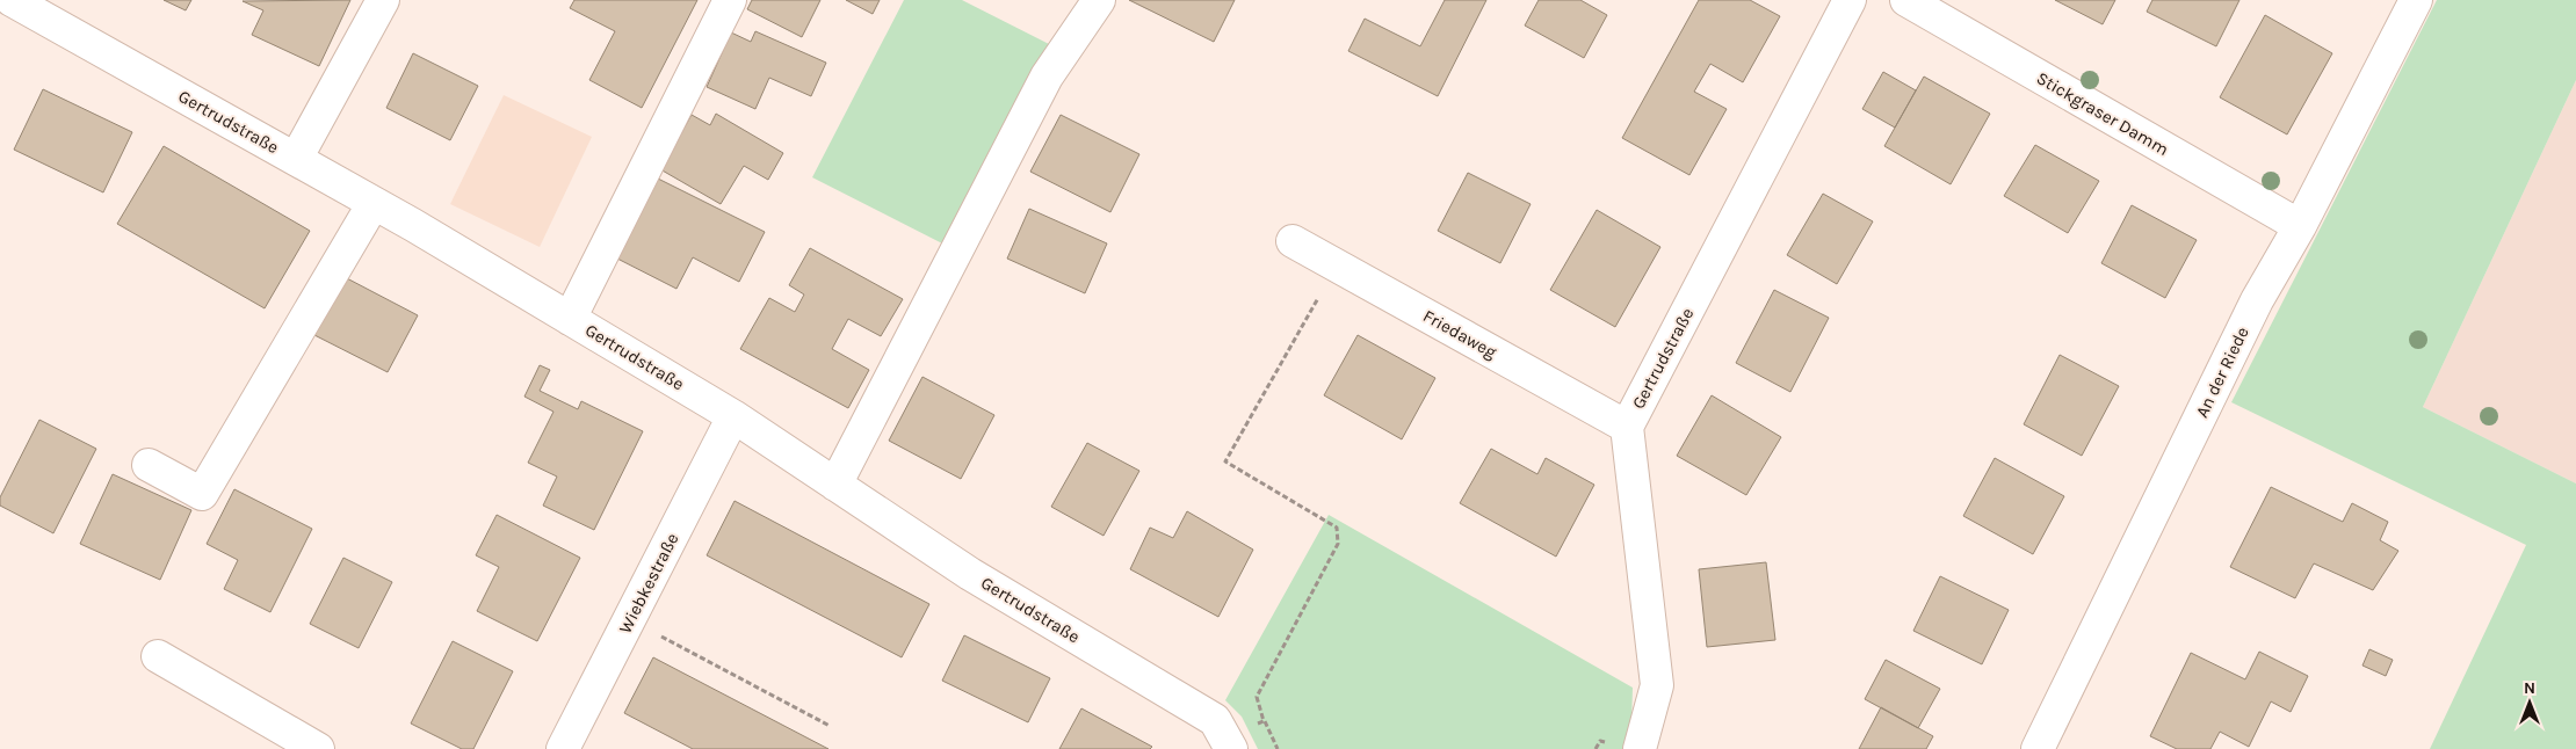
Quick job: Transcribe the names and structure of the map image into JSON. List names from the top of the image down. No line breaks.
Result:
{"streets":{"street":["Stickgraser Damm","Gertrudstraße","Friedaweg","An der Riede","Wiebkestraße"]},"crossings":[["Stickgraser Damm","An der Riede"],["Gertrudstraße","Friedaweg"],["Gertrudstraße","Wiebkestraße"]],"north":"top"}
